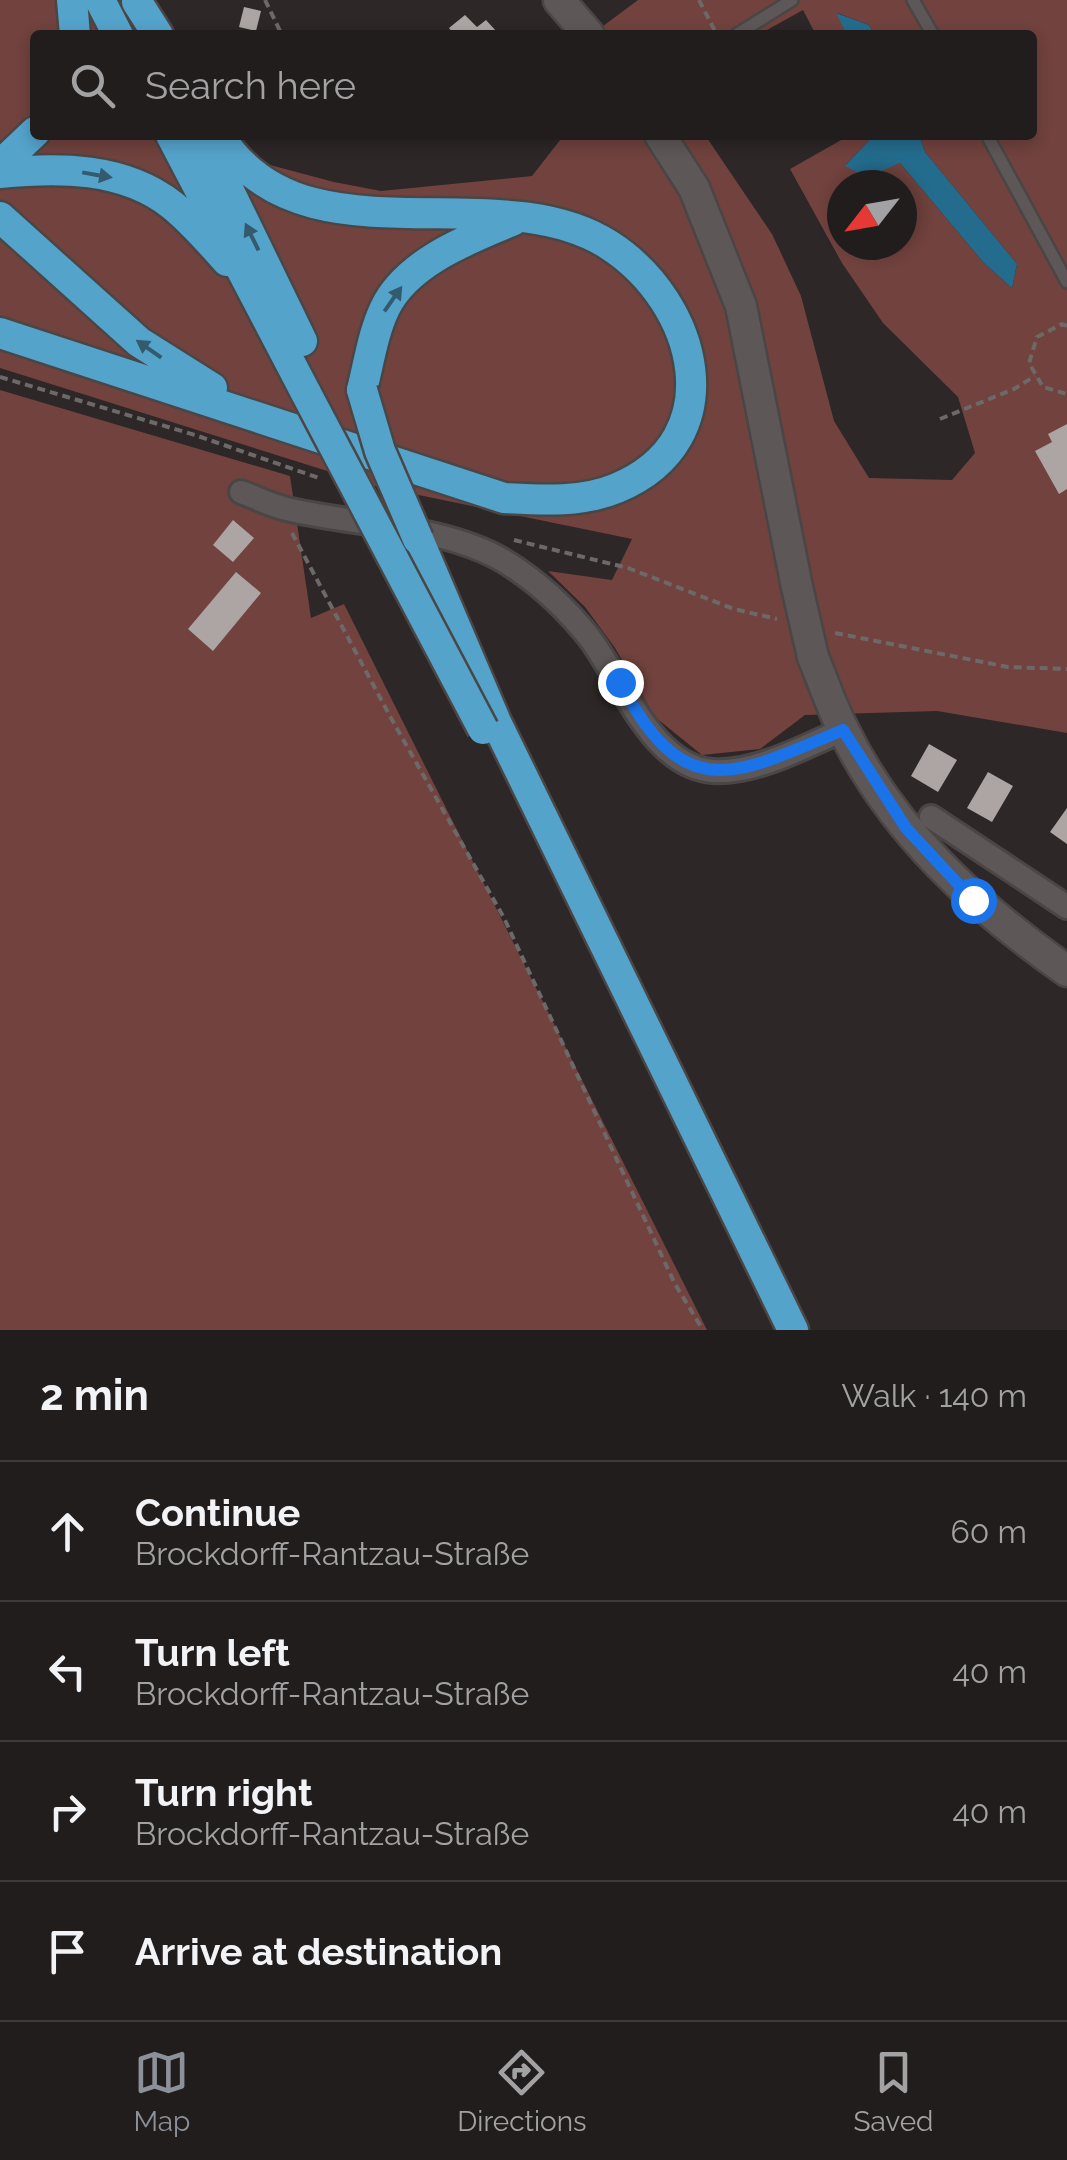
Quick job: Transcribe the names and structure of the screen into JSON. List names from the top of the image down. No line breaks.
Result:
{"north":"bottom left","page":{"search":"Search here","heading":["2 min","Walk · 140 m"],"list":[["Continue","Brockdorff-Rantzau-Straße","60 m"],["Turn left","Brockdorff-Rantzau-Straße","40 m"],["Turn right","Brockdorff-Rantzau-Straße","40 m"],"Arrive at destination"],"nav":["Map","Directions","Saved"]}}
